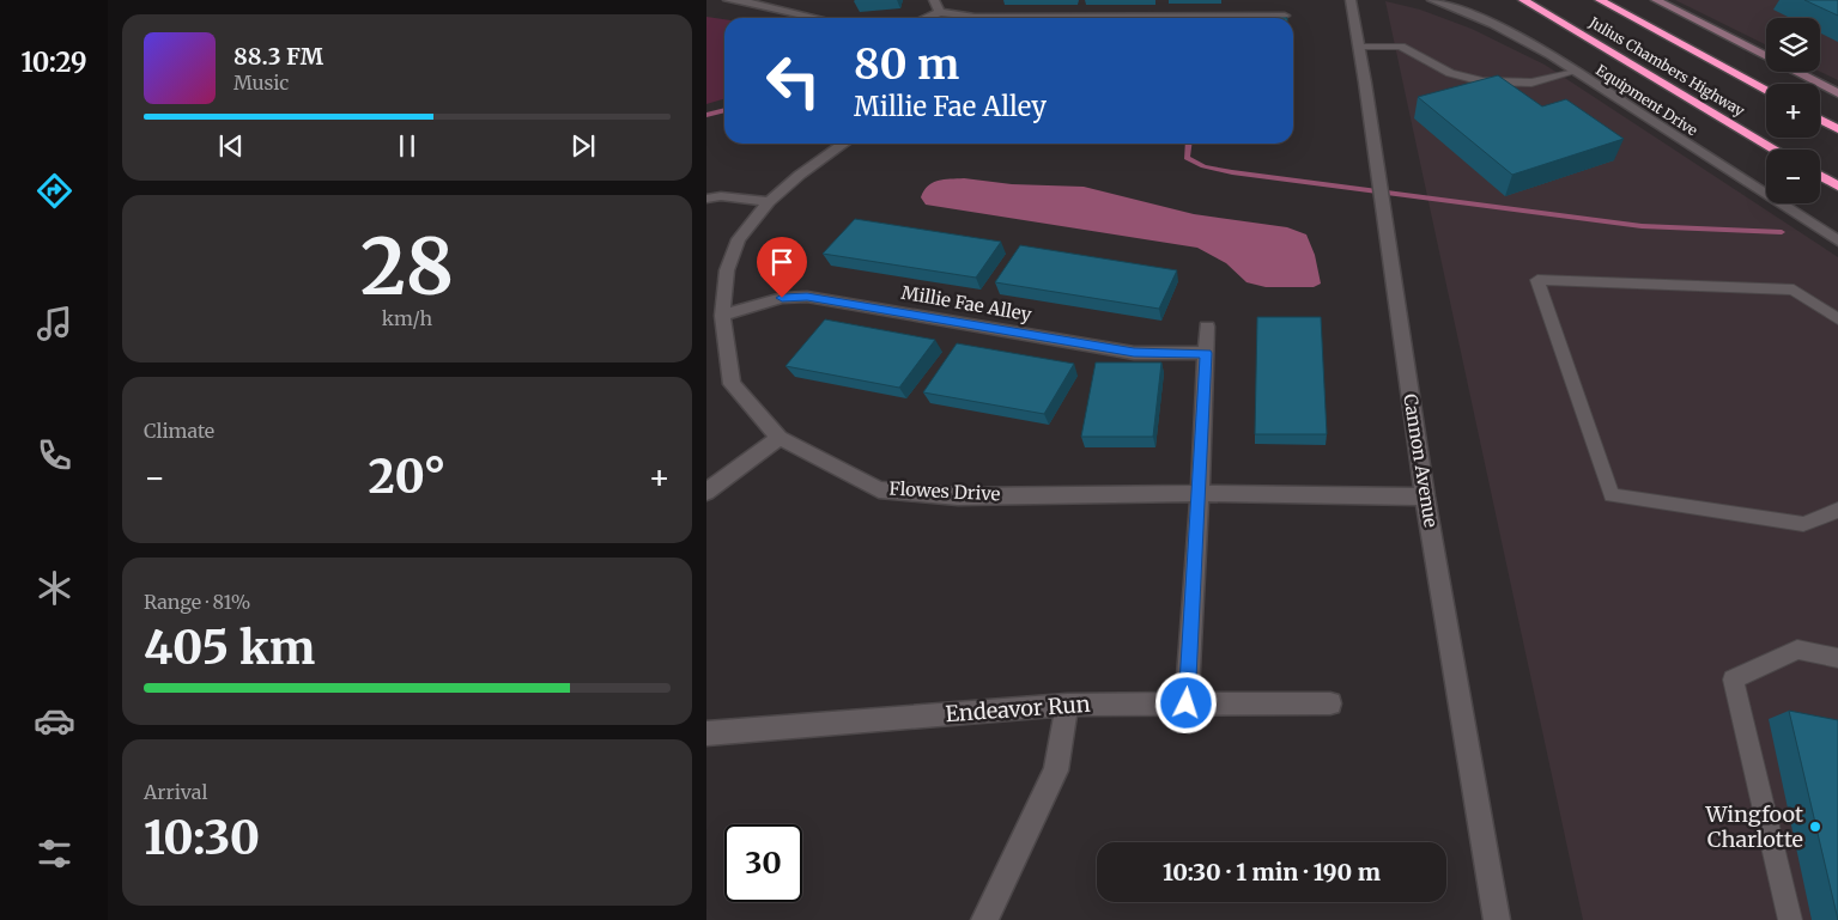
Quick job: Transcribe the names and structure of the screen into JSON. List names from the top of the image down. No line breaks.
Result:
{"streets":{"highway":["Julius Chambers Highway"],"street":["Equipment Drive","Millie Fae Alley","Cannon Avenue","Flowes Drive","Endeavor Run"]},"crossings":[["Millie Fae Alley","Flowes Drive"],["Cannon Avenue","Flowes Drive"]],"places":["Wingfoot Charlotte"],"page":{"tabs":"10:29","map_buttons":["+","−"],"turn":["80 m","Millie Fae Alley"],"song":["88.3 FM","Music"],"tile":[["28","km/h"],"Climate",["Range · 81%","405 km"],["Arrival","10:30"]],"heat":["−","20°","+"],"limit":"30","trip":"10:30 · 1 min · 190 m"}}
